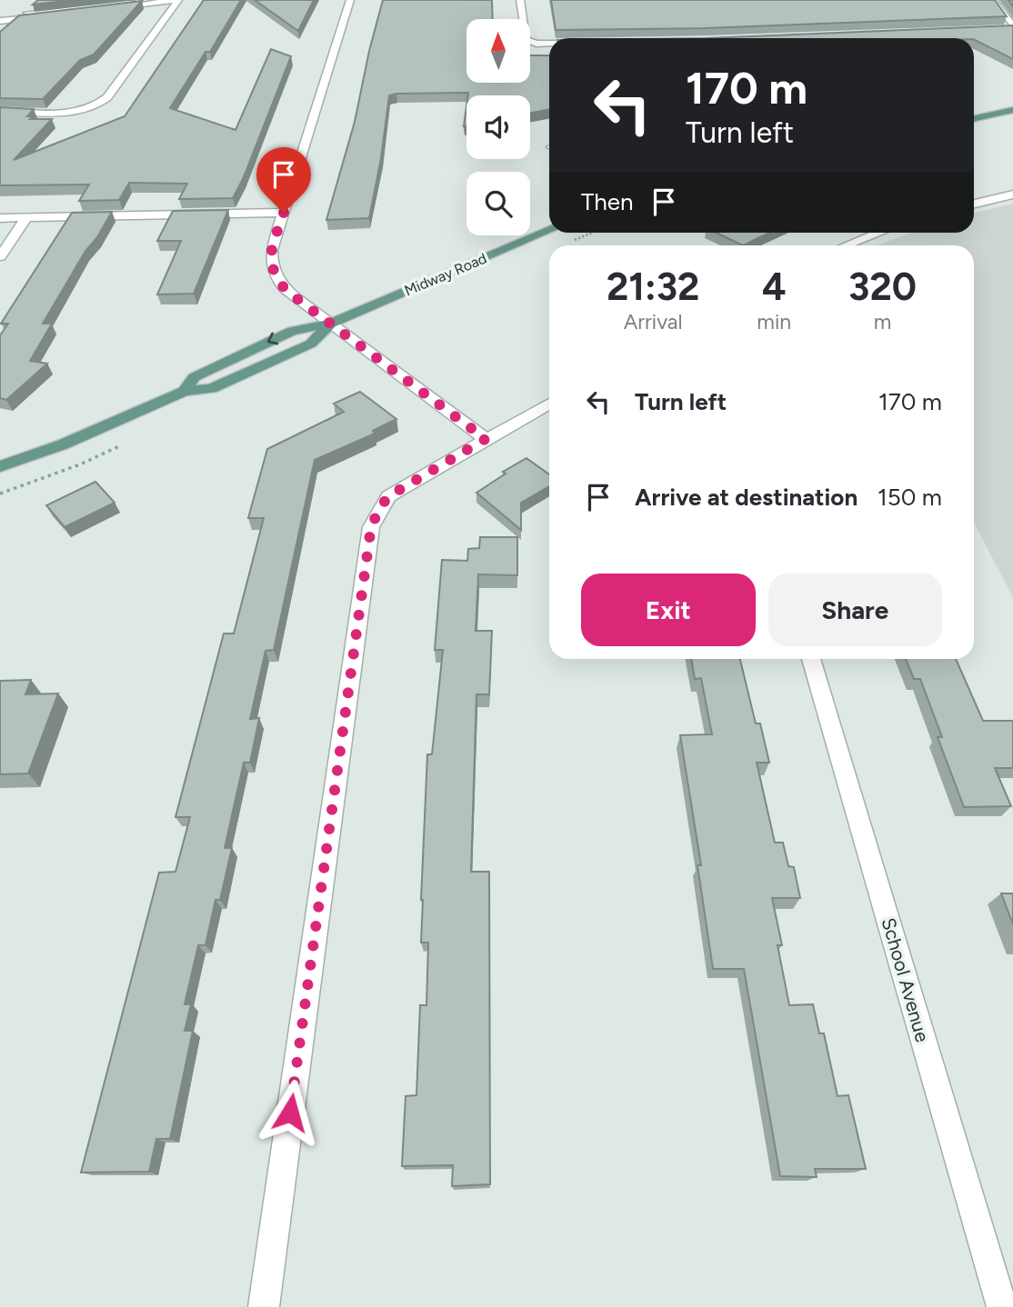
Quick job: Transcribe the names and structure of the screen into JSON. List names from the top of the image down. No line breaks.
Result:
{"streets":{"main road":["Midway Road"],"street":["School Avenue"]},"north":"top","page":{"turn":["170 m","Turn left"],"then":"Then","eta":["21:32","Arrival","4","min","320","m"],"list":[{"name":"Turn left","value":"170 m"},{"name":"Arrive at destination","value":"150 m"}],"buttons":["Exit","Share"]}}
